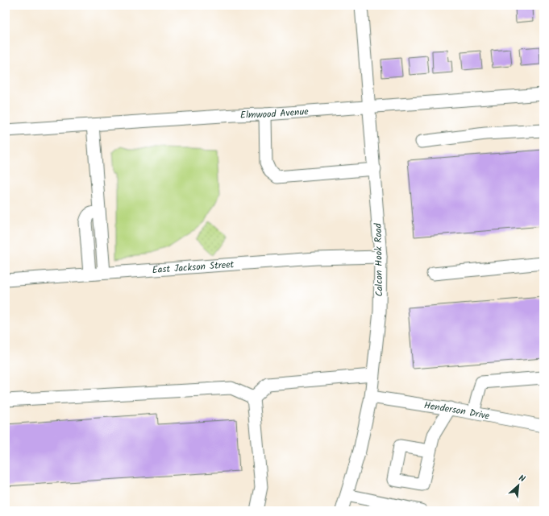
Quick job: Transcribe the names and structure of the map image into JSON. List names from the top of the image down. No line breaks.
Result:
{"streets":{"street":["Elmwood Avenue","Calcon Hook Road","East Jackson Street","Henderson Drive"]},"crossings":[["Elmwood Avenue","Calcon Hook Road"],["Calcon Hook Road","East Jackson Street"],["Calcon Hook Road","Henderson Drive"]],"north":"top right"}
